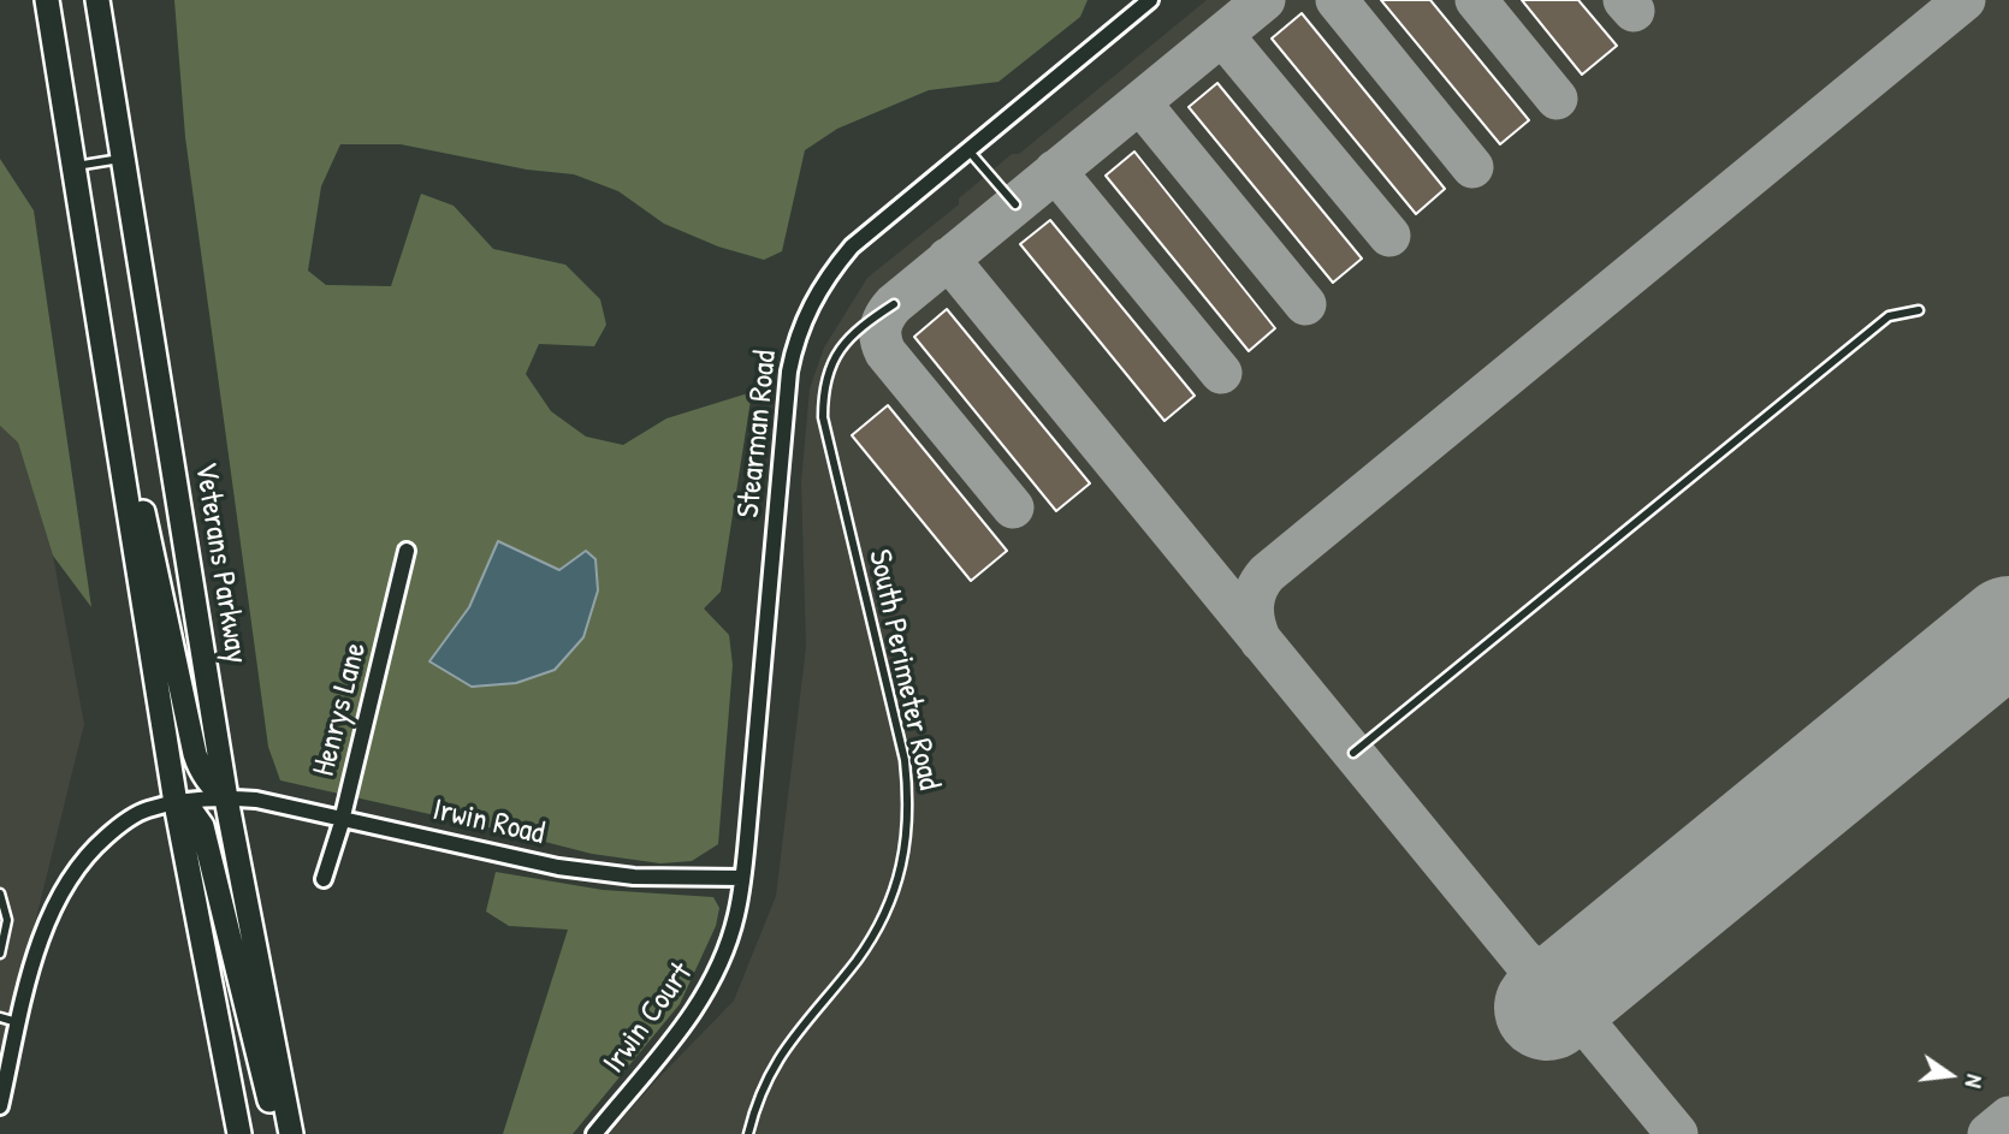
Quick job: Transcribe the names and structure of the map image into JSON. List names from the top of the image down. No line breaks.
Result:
{"streets":{"highway":["Veterans Parkway"],"street":["Stearman Road","Henrys Lane","Irwin Road","Irwin Court"],"lane":["South Perimeter Road"]},"crossings":[["Stearman Road","Irwin Road"],["Stearman Road","Irwin Court"],["Veterans Parkway","Irwin Road"],["Henrys Lane","Irwin Road"],["Irwin Road","Irwin Court"]],"north":"right"}
